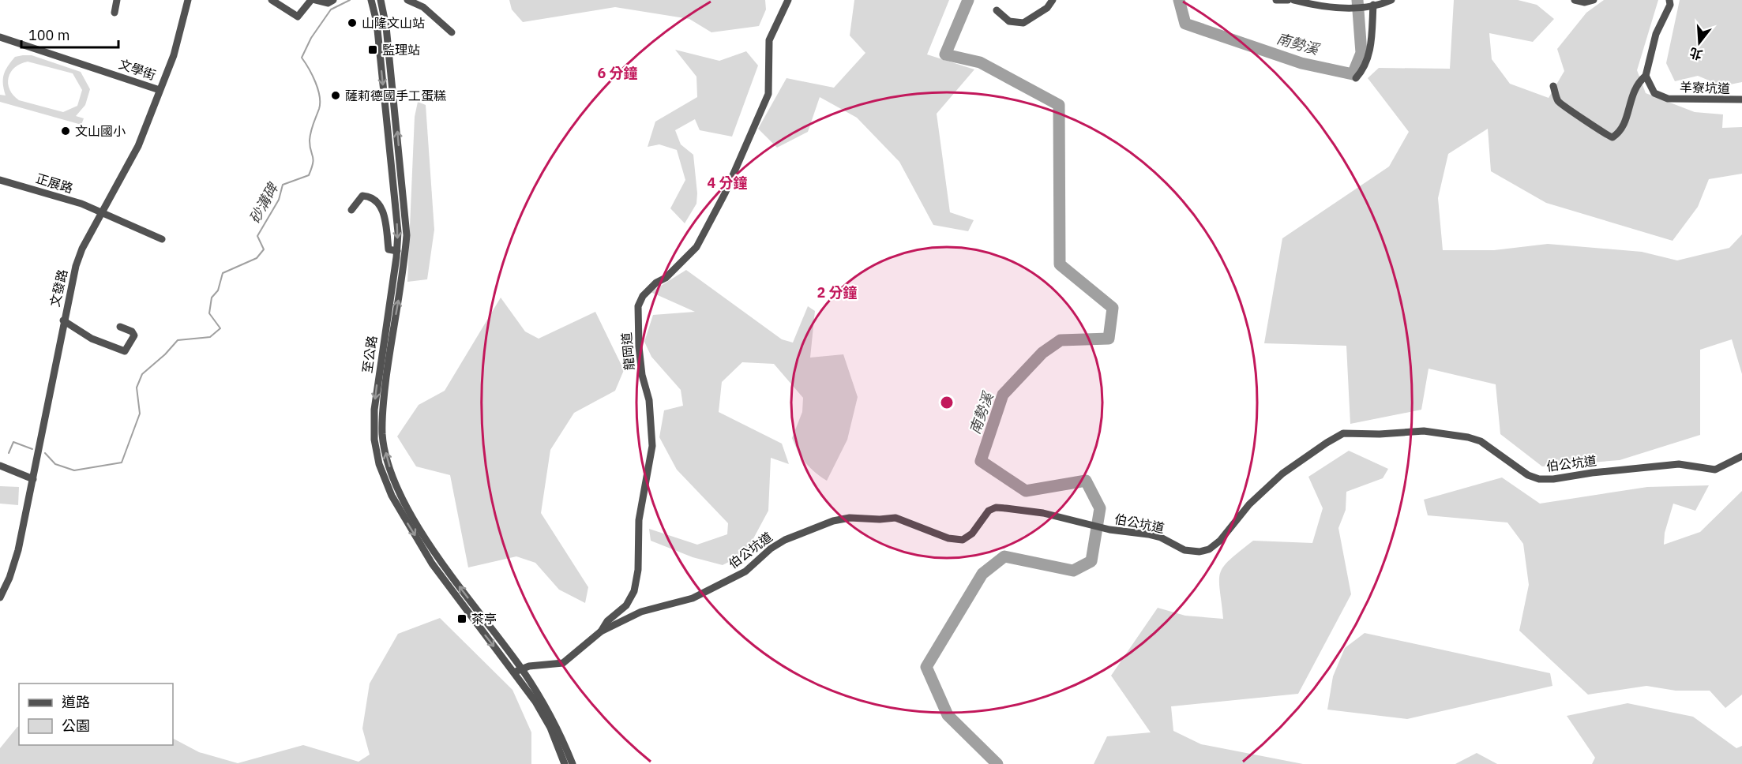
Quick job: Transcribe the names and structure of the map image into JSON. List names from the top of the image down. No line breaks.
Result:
{"streets":{"street":["文學街","羊寮坑道","正展路","文發路","龍岡道","至公路","伯公坑道"]},"crossings":[["文學街","文發路"],["正展路","文發路"],["龍岡道","至公路"],["龍岡道","伯公坑道"]],"water":["南勢溪","砂溝碑"],"places":{"other":["山隆文山站","薩莉德國手工蛋糕","文山國小"],"transit":["監理站","茶亭"]},"legend":["道路","公園"],"scale_bar":"100 m","north":"bottom","rings":["6 分鐘","4 分鐘","2 分鐘"]}
